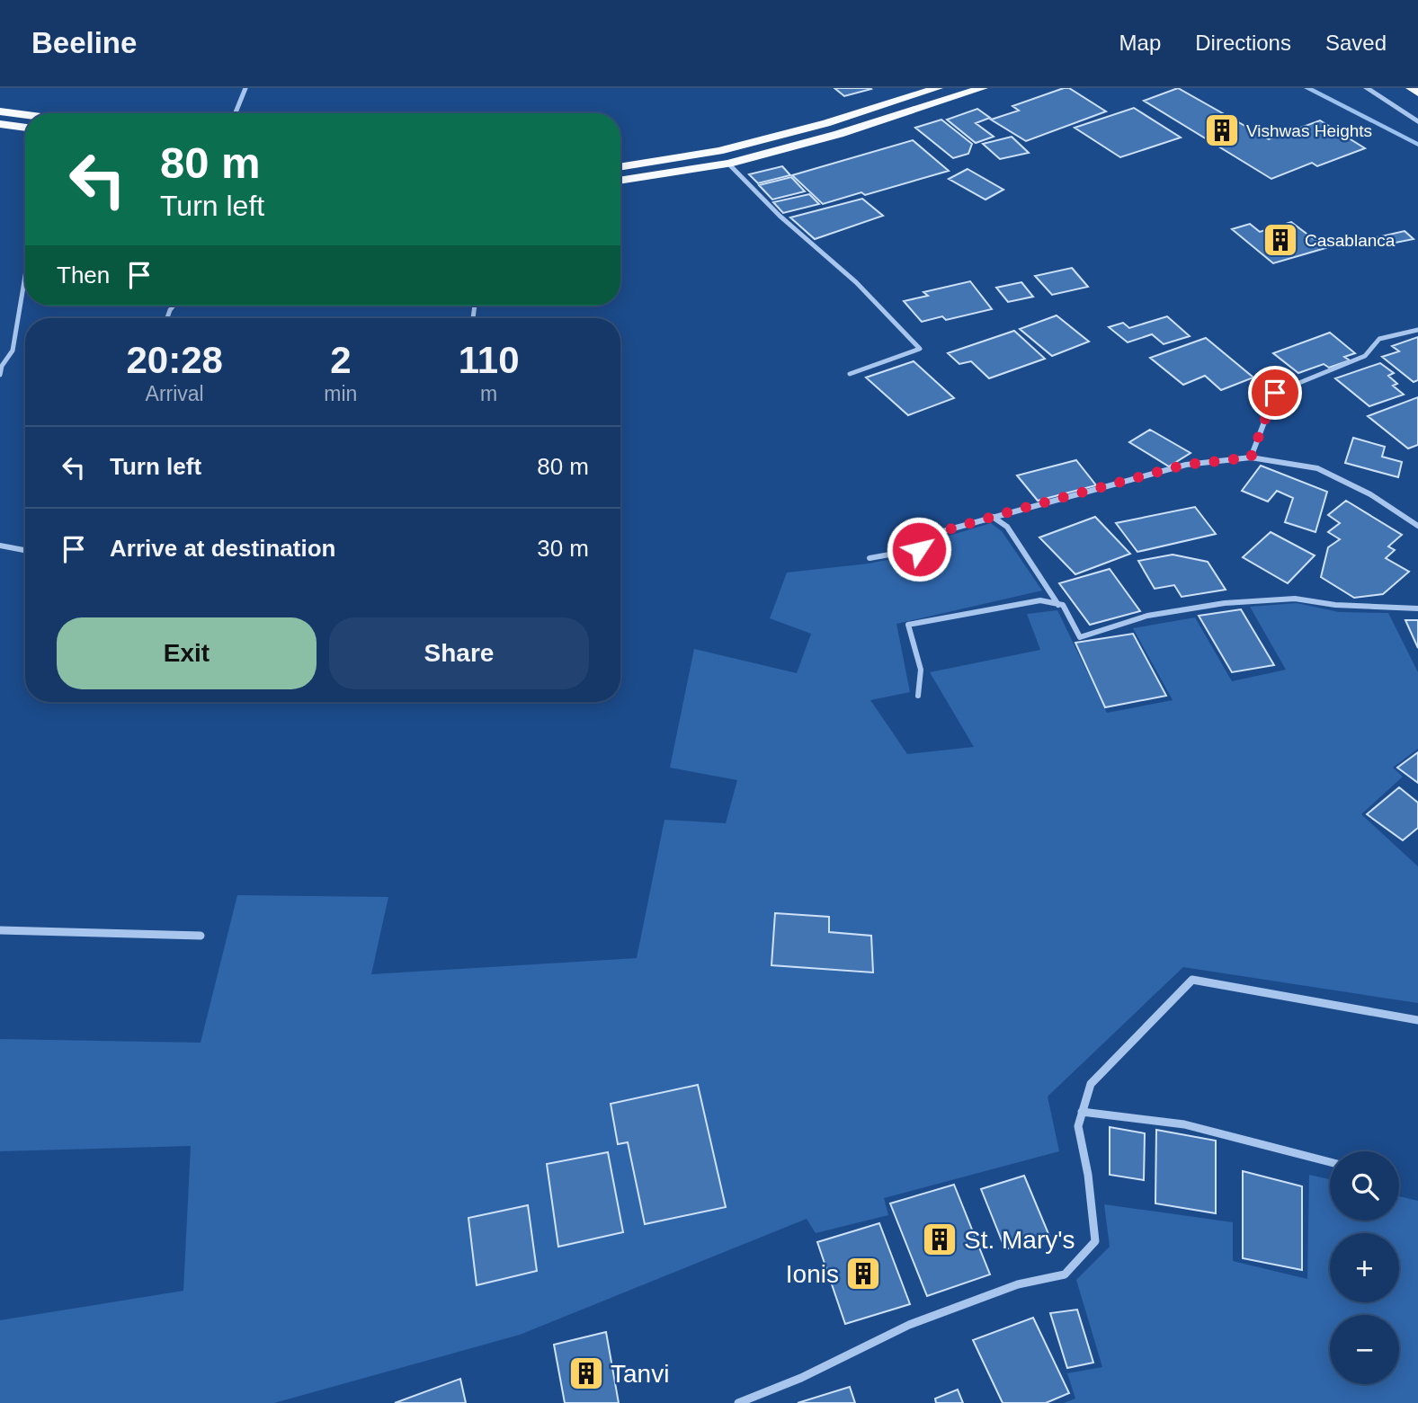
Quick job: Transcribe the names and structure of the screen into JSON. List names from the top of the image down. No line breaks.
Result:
{"places":{"building":["Vishwas Heights","Casablanca","St. Mary's","Ionis","Tanvi"]},"page":{"header":"Beeline","nav":["Map","Directions","Saved"],"turn":["80 m","Turn left"],"then":"Then","eta":["20:28","Arrival","2","min","110","m"],"list":[{"name":"Turn left","value":"80 m"},{"name":"Arrive at destination","value":"30 m"}],"buttons":["Exit","Share"],"map_buttons":["+","−"]}}
